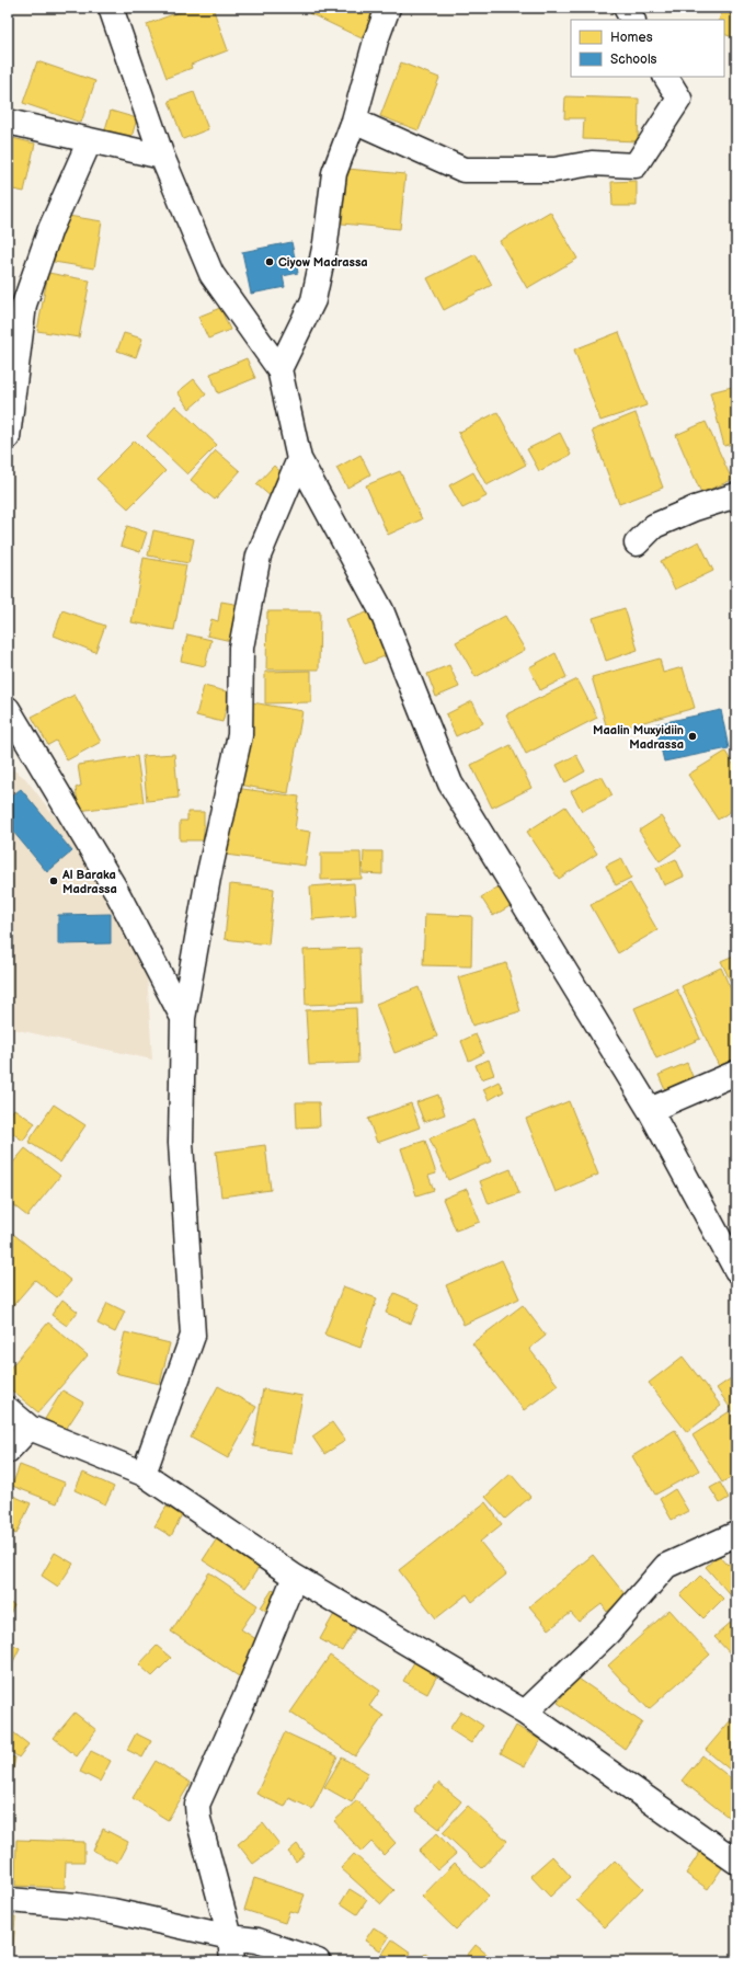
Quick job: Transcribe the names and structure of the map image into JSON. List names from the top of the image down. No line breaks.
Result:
{"places":["Ciyow Madrassa","Maalin Muxyidiin Madrassa","Al Baraka Madrassa"],"legend":["Homes","Schools"]}
